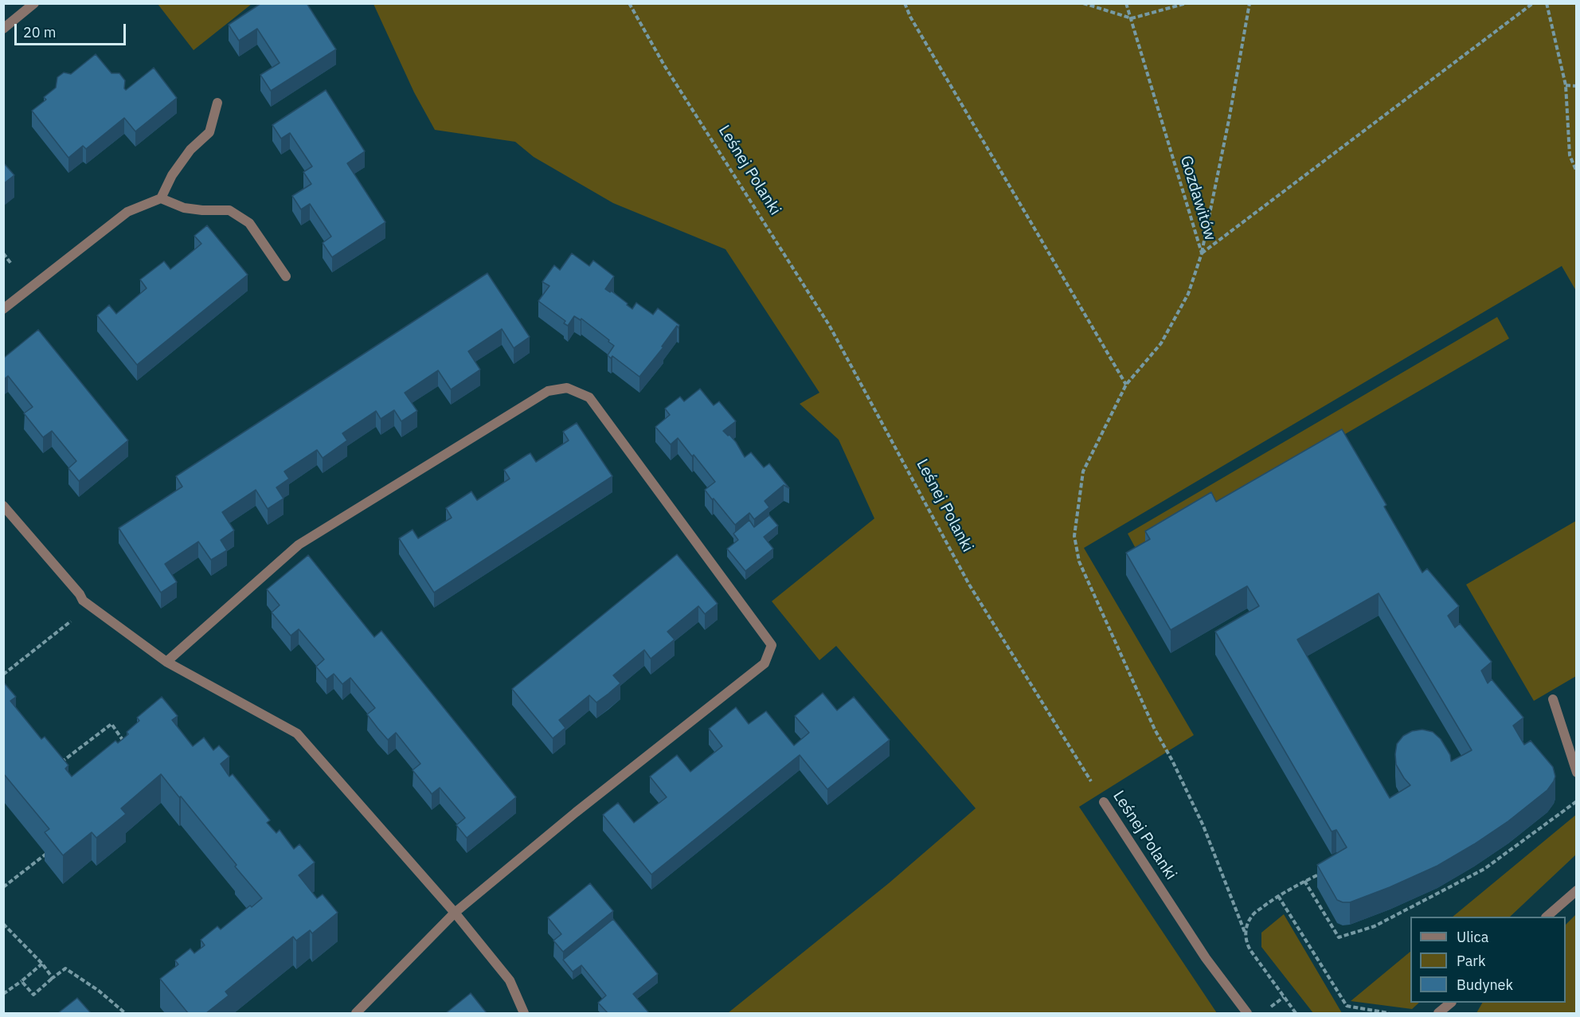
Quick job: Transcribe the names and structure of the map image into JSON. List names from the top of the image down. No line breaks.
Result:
{"streets":{"street":["Leśnej Polanki"],"path":["Gozdawitów"]},"legend":["Ulica","Park","Budynek"],"scale_bar":"20 m"}
